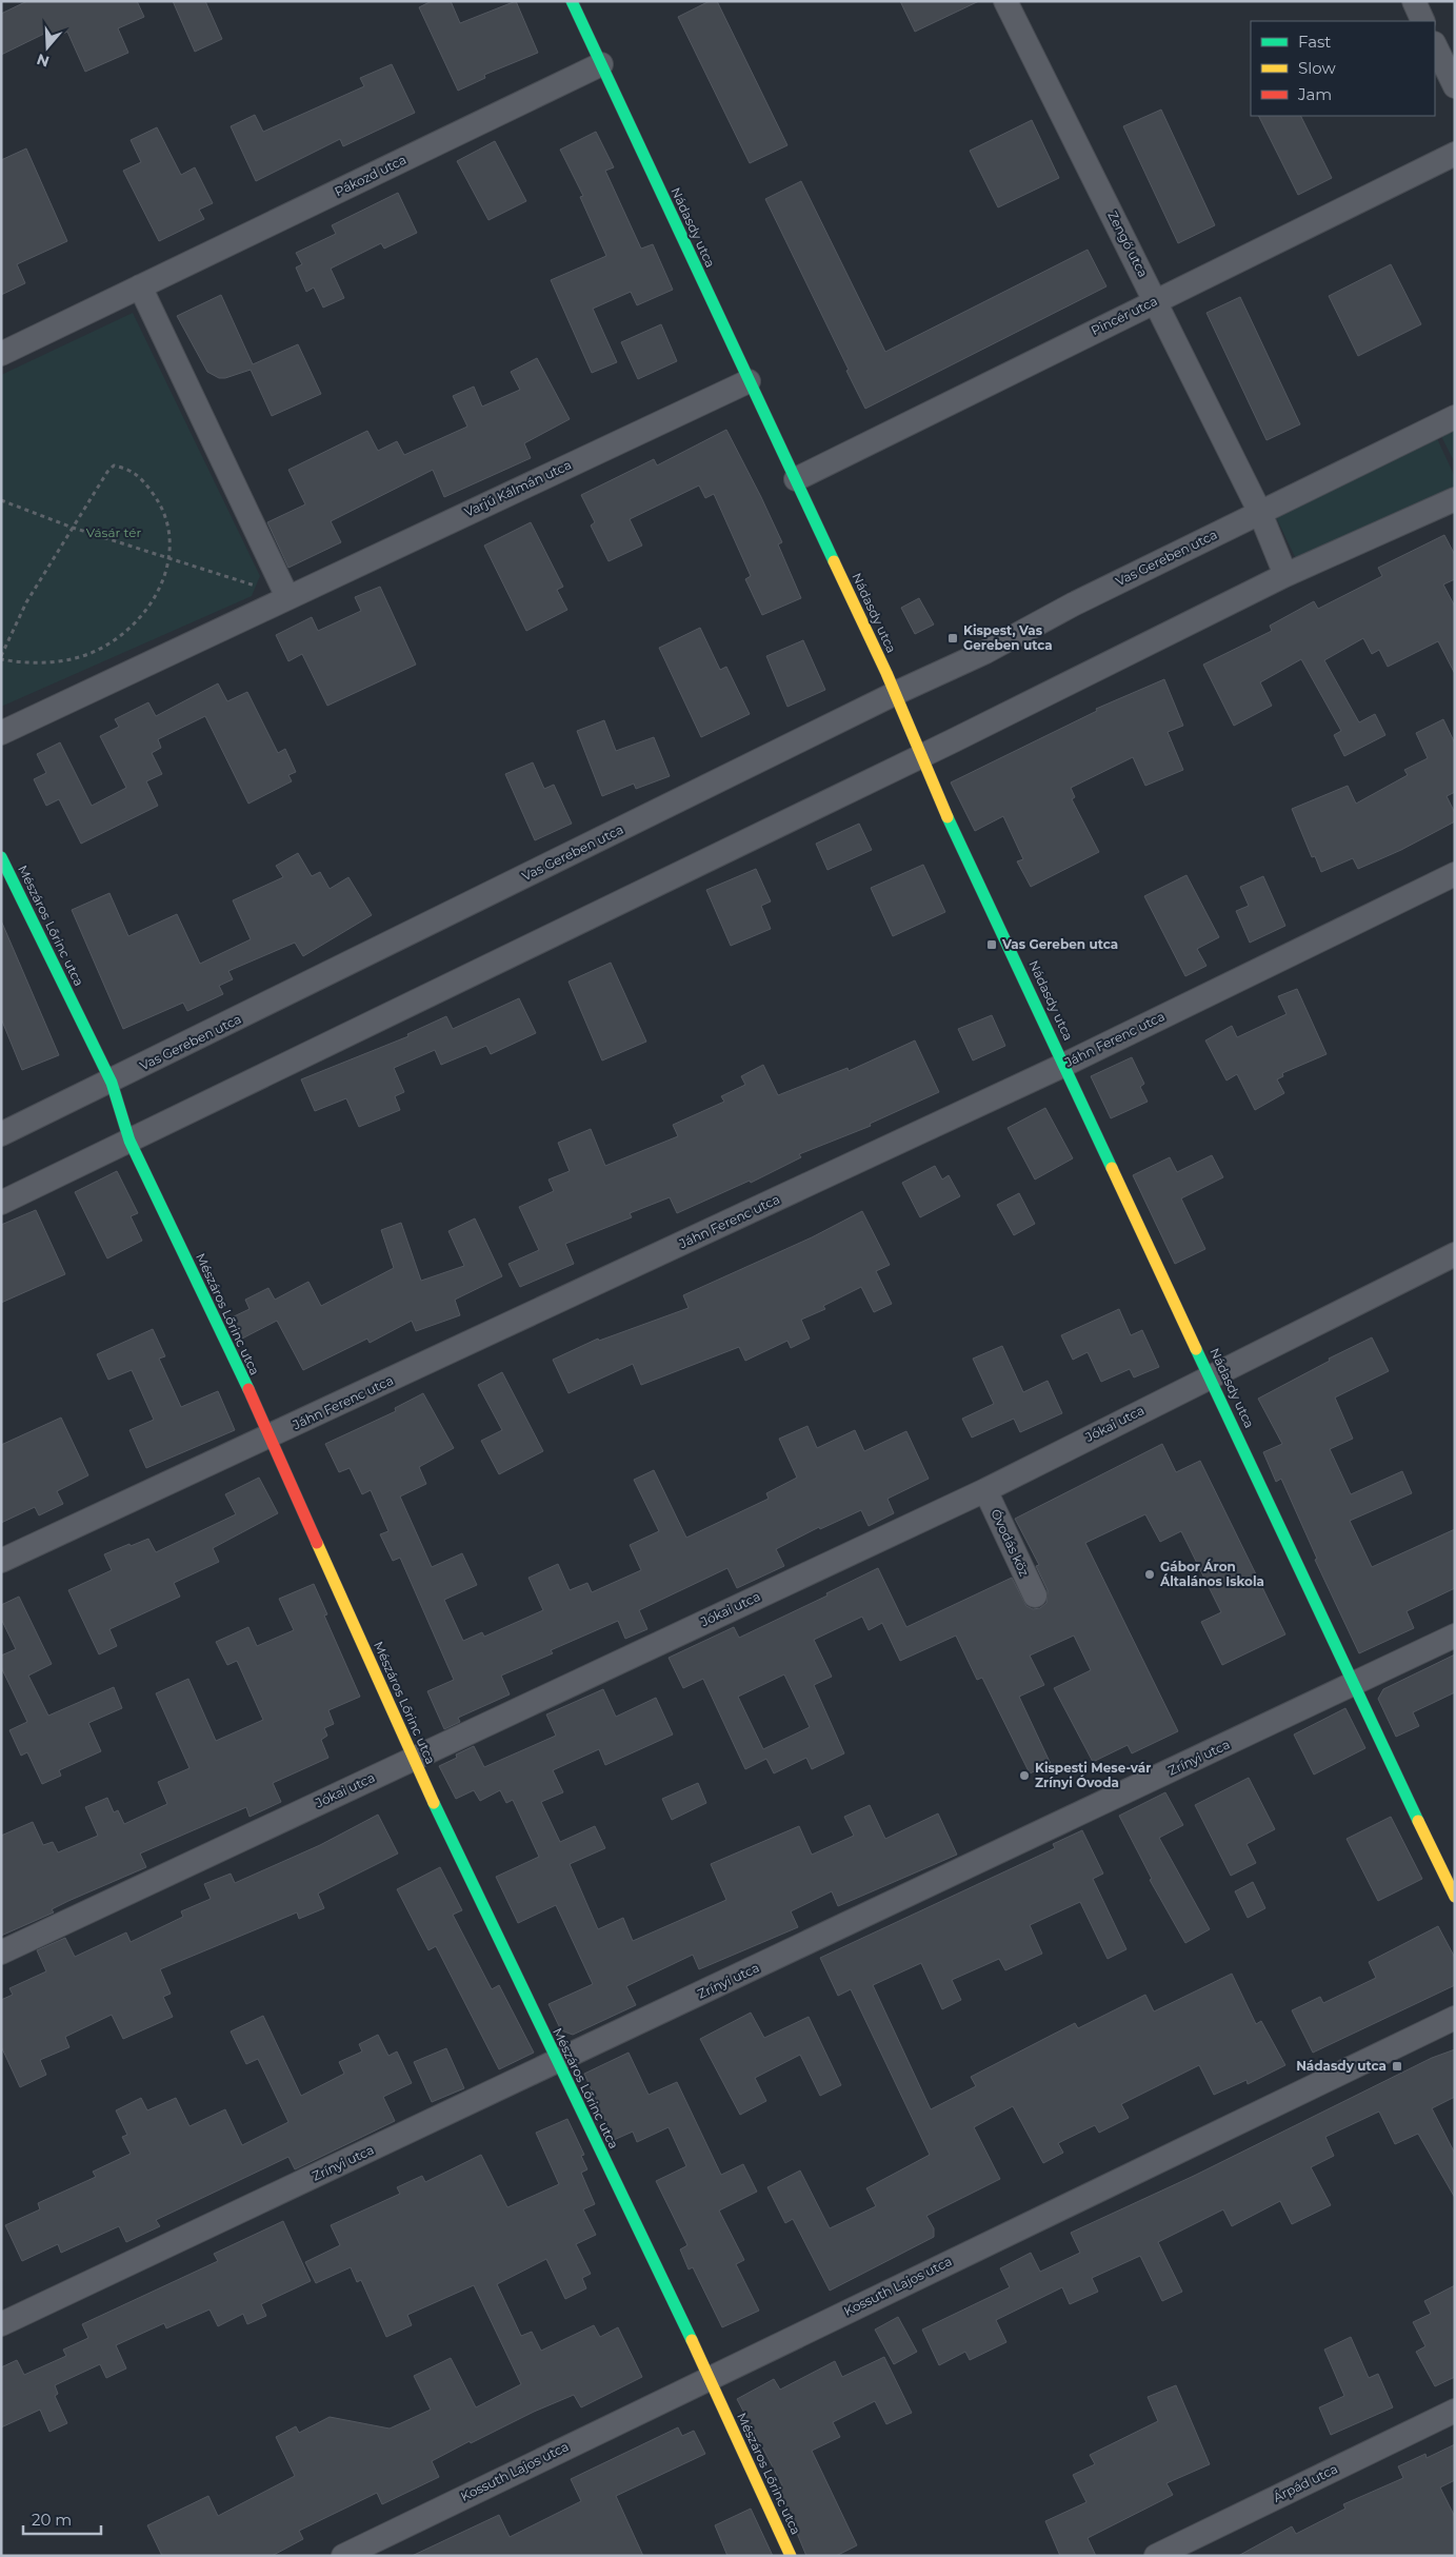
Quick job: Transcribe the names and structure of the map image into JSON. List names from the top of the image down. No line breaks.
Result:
{"streets":{"street":["Pákozd utca","Nádasdy utca","Zengő utca","Pincér utca","Varjú Kálmán utca","Vas Gereben utca","Mészáros Lőrinc utca","Jáhn Ferenc utca","Jókai utca","Óvodás köz","Zrínyi utca","Kossuth Lajos utca","Árpád utca"]},"crossings":[["Pákozd utca","Nádasdy utca"],["Nádasdy utca","Pincér utca"],["Nádasdy utca","Varjú Kálmán utca"],["Nádasdy utca","Vas Gereben utca"],["Nádasdy utca","Jáhn Ferenc utca"],["Nádasdy utca","Jókai utca"],["Nádasdy utca","Zrínyi utca"],["Zengő utca","Pincér utca"],["Zengő utca","Vas Gereben utca"],["Vas Gereben utca","Mészáros Lőrinc utca"],["Mészáros Lőrinc utca","Jáhn Ferenc utca"],["Mészáros Lőrinc utca","Jókai utca"],["Mészáros Lőrinc utca","Zrínyi utca"],["Mészáros Lőrinc utca","Kossuth Lajos utca"],["Jókai utca","Óvodás köz"]],"parks":["Vásár tér"],"places":{"transit":["Kispest, Vas Gereben utca","Vas Gereben utca","Nádasdy utca"],"other":["Gábor Áron Általános Iskola","Kispesti Mese-vár Zrínyi Óvoda"]},"legend":["Fast","Slow","Jam"],"scale_bar":"20 m","north":"bottom"}
